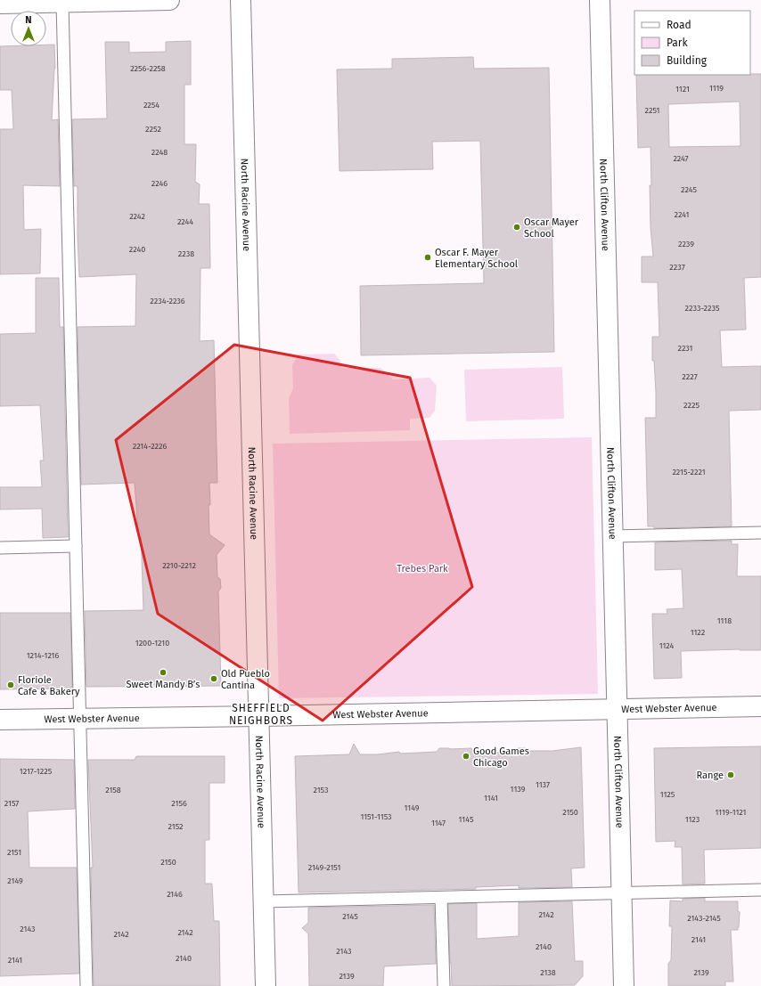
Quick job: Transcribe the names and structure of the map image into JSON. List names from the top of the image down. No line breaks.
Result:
{"streets":{"street":["North Racine Avenue","North Clifton Avenue","West Webster Avenue"]},"crossings":[["North Racine Avenue","West Webster Avenue"],["North Clifton Avenue","West Webster Avenue"]],"districts":["SHEFFIELD NEIGHBORS"],"parks":["Trebes Park"],"places":["Oscar Mayer School","Oscar F. Mayer Elementary School","Sweet Mandy B’s","Old Pueblo Cantina","Floriole Cafe & Bakery","Good Games Chicago","Range"],"house_numbers":["2256-2258","1119","1121","2254","2251","2252","2248","2247","2246","2245","2241","2242","2244","2239","2240","2238","2237","2234-2236","2233-2235","2231","2227","2225","2214-2226","2215-2221","2210-2212","1118","1122","1200-1210","1124","1214-1216","1217-1225","1137","1139","2158","2153","1125","1141","2157","2156","1149","2150","1119-1121","1151-1153","1145","1123","1147","2152","2151","2150","2149-2151","2149","2146","2142","2145","2143-2145","2143","2142","2142","2141","2140","2143","2140","2141","2138","2139","2139"],"legend":["Road","Park","Building"],"north":"top"}
